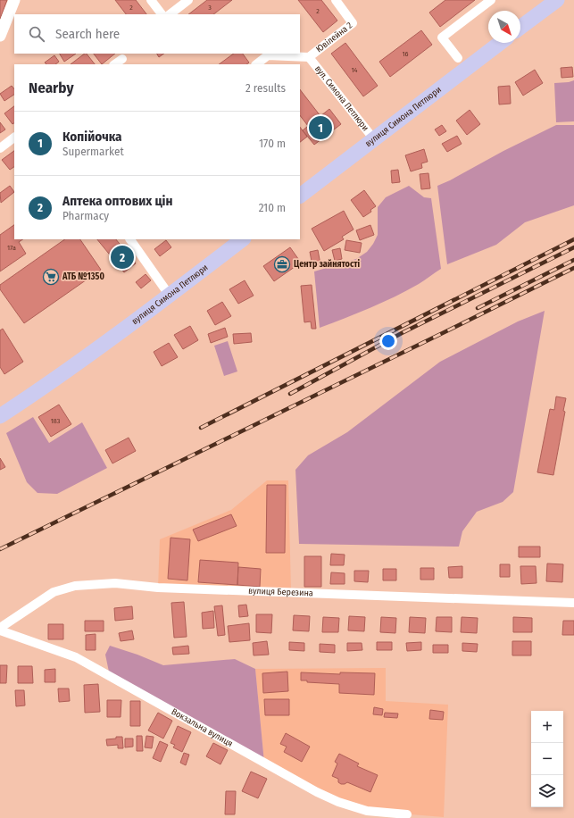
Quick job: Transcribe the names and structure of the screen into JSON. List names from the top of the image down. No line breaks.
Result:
{"streets":{"highway":["вулиця Симона Петлюри"],"street":["Ювілейна 2","вул. Симона Петлюри","вулиця Березина","Вокзальна вулиця"]},"crossings":[["Ювілейна 2","вул. Симона Петлюри"],["вул. Симона Петлюри","вулиця Симона Петлюри"]],"places":{"office":["Центр зайнятості"],"supermarket":["АТБ №1350"]},"house_numbers":["2","3","2","16","14","17а","183"],"north":"bottom right","page":{"search":"Search here","heading":["Nearby","2 results"],"list":[{"mark":"1","name":"Копійочка","note":"Supermarket","value":"170 m"},{"mark":"2","name":"Аптека оптових цін","note":"Pharmacy","value":"210 m"}],"pins":["1","2"],"map_buttons":["+","−"]}}
